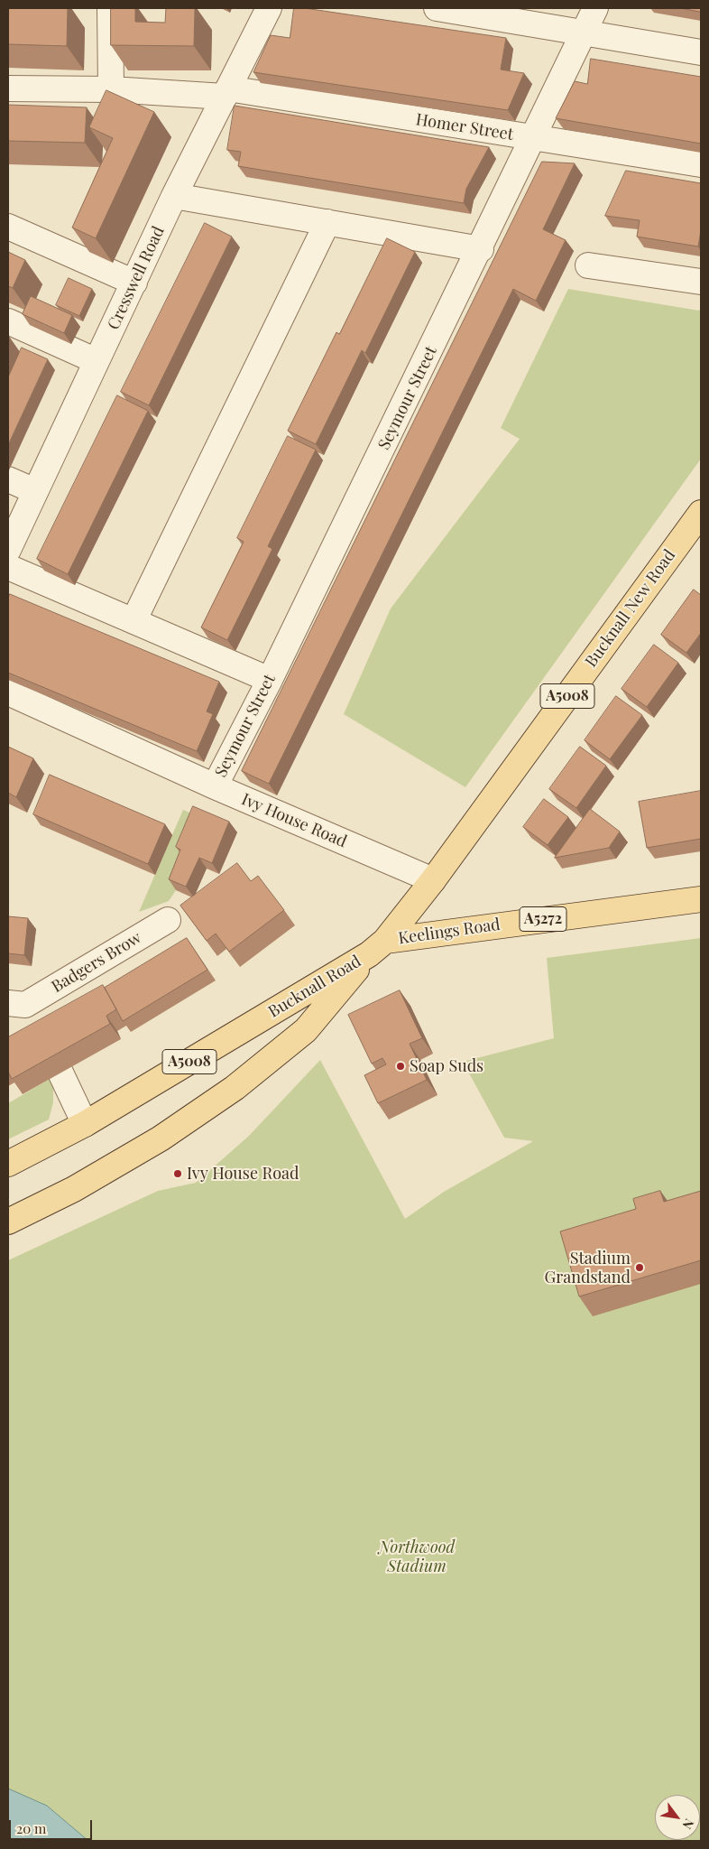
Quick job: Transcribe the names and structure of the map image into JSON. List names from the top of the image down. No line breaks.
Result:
{"streets":{"main road":["Bucknall New Road","A5008","A5272","Keelings Road","Bucknall Road"],"street":["Homer Street","Cresswell Road","Seymour Street","Ivy House Road","Badgers Brow"]},"crossings":[["Homer Street","Cresswell Road"],["Homer Street","Seymour Street"],["Seymour Street","Ivy House Road"],["Bucknall New Road","A5008"],["Bucknall New Road","Ivy House Road"],["A5008","Ivy House Road"],["A5008","Keelings Road"],["A5008","Bucknall Road"],["Keelings Road","Bucknall Road"]],"parks":["Northwood Stadium"],"places":["Soap Suds","Ivy House Road","Stadium Grandstand"],"scale_bar":"20 m","north":"bottom right"}
